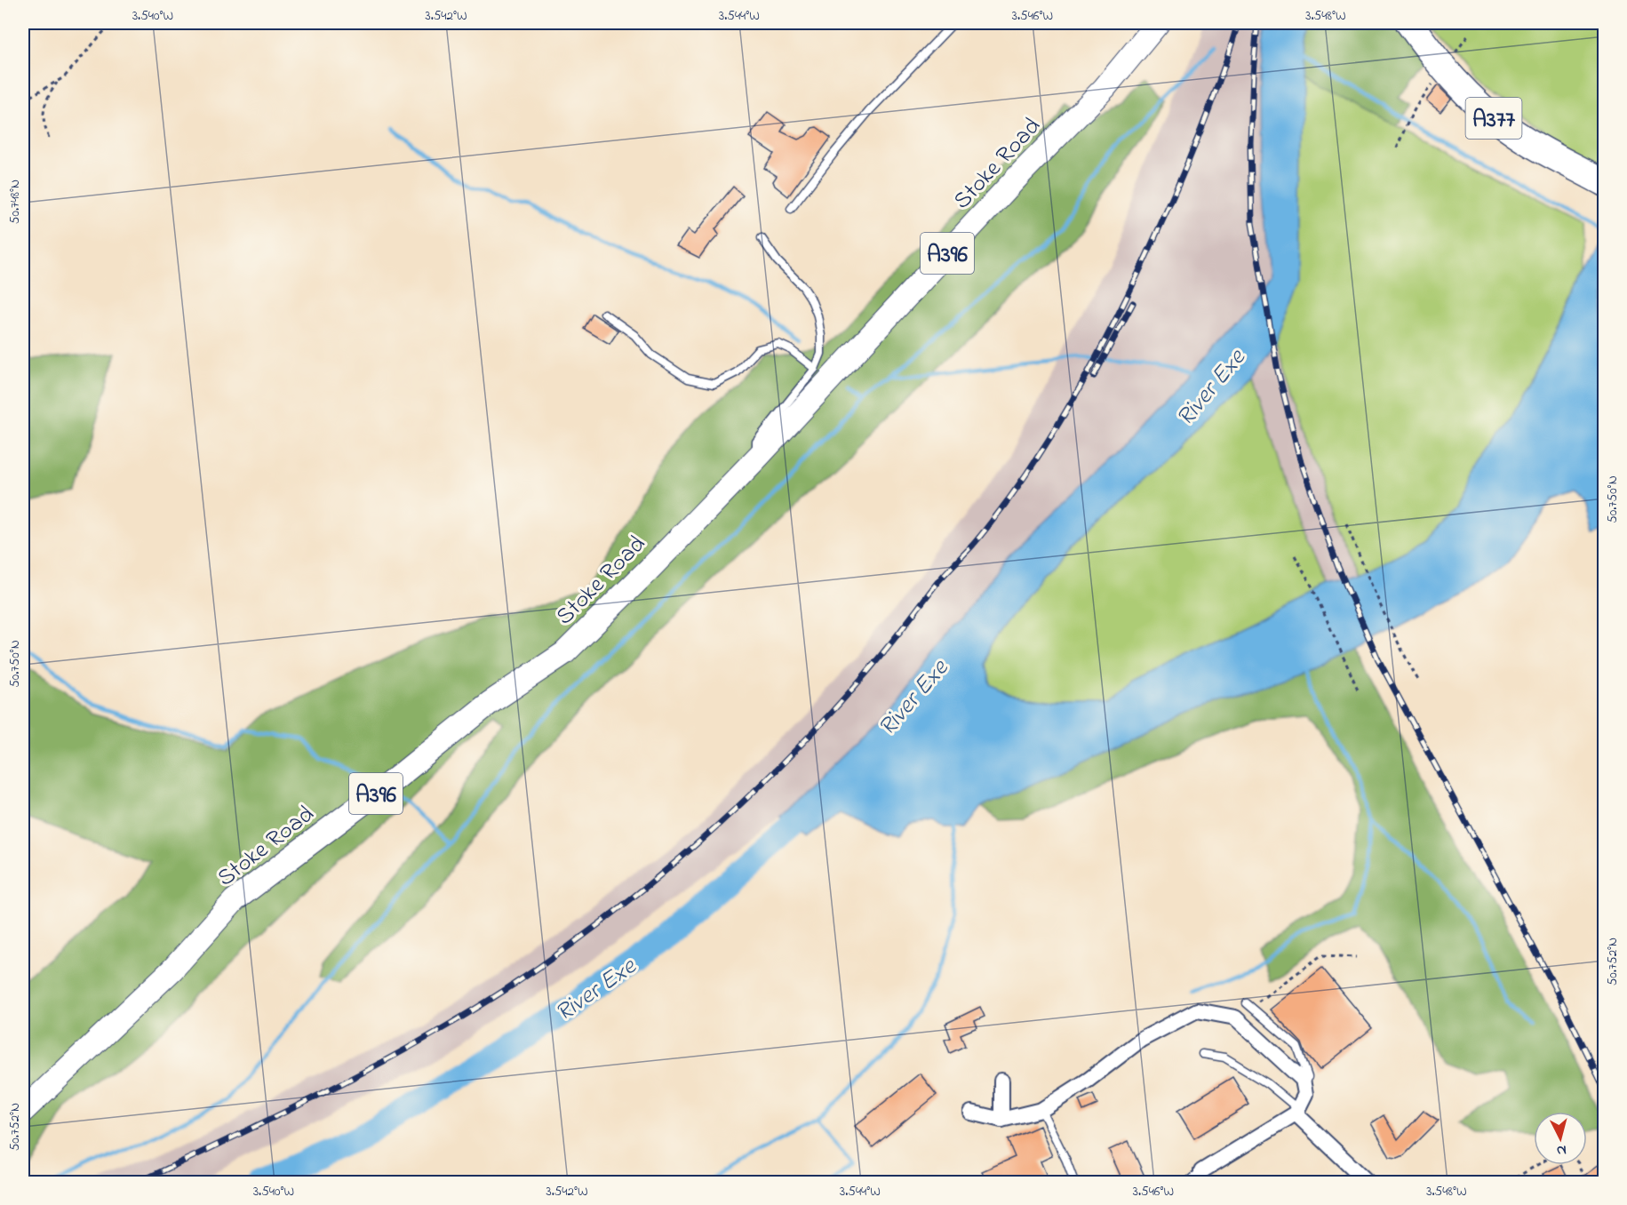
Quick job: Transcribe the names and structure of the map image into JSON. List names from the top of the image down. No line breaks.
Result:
{"streets":{"highway":["A377"],"main road":["Stoke Road","A396"]},"water":["River Exe"],"north":"bottom","coordinates":["3.540°W","3.542°W","3.544°W","3.546°W","3.548°W","50.748°N","50.750°N","50.752°N"]}
